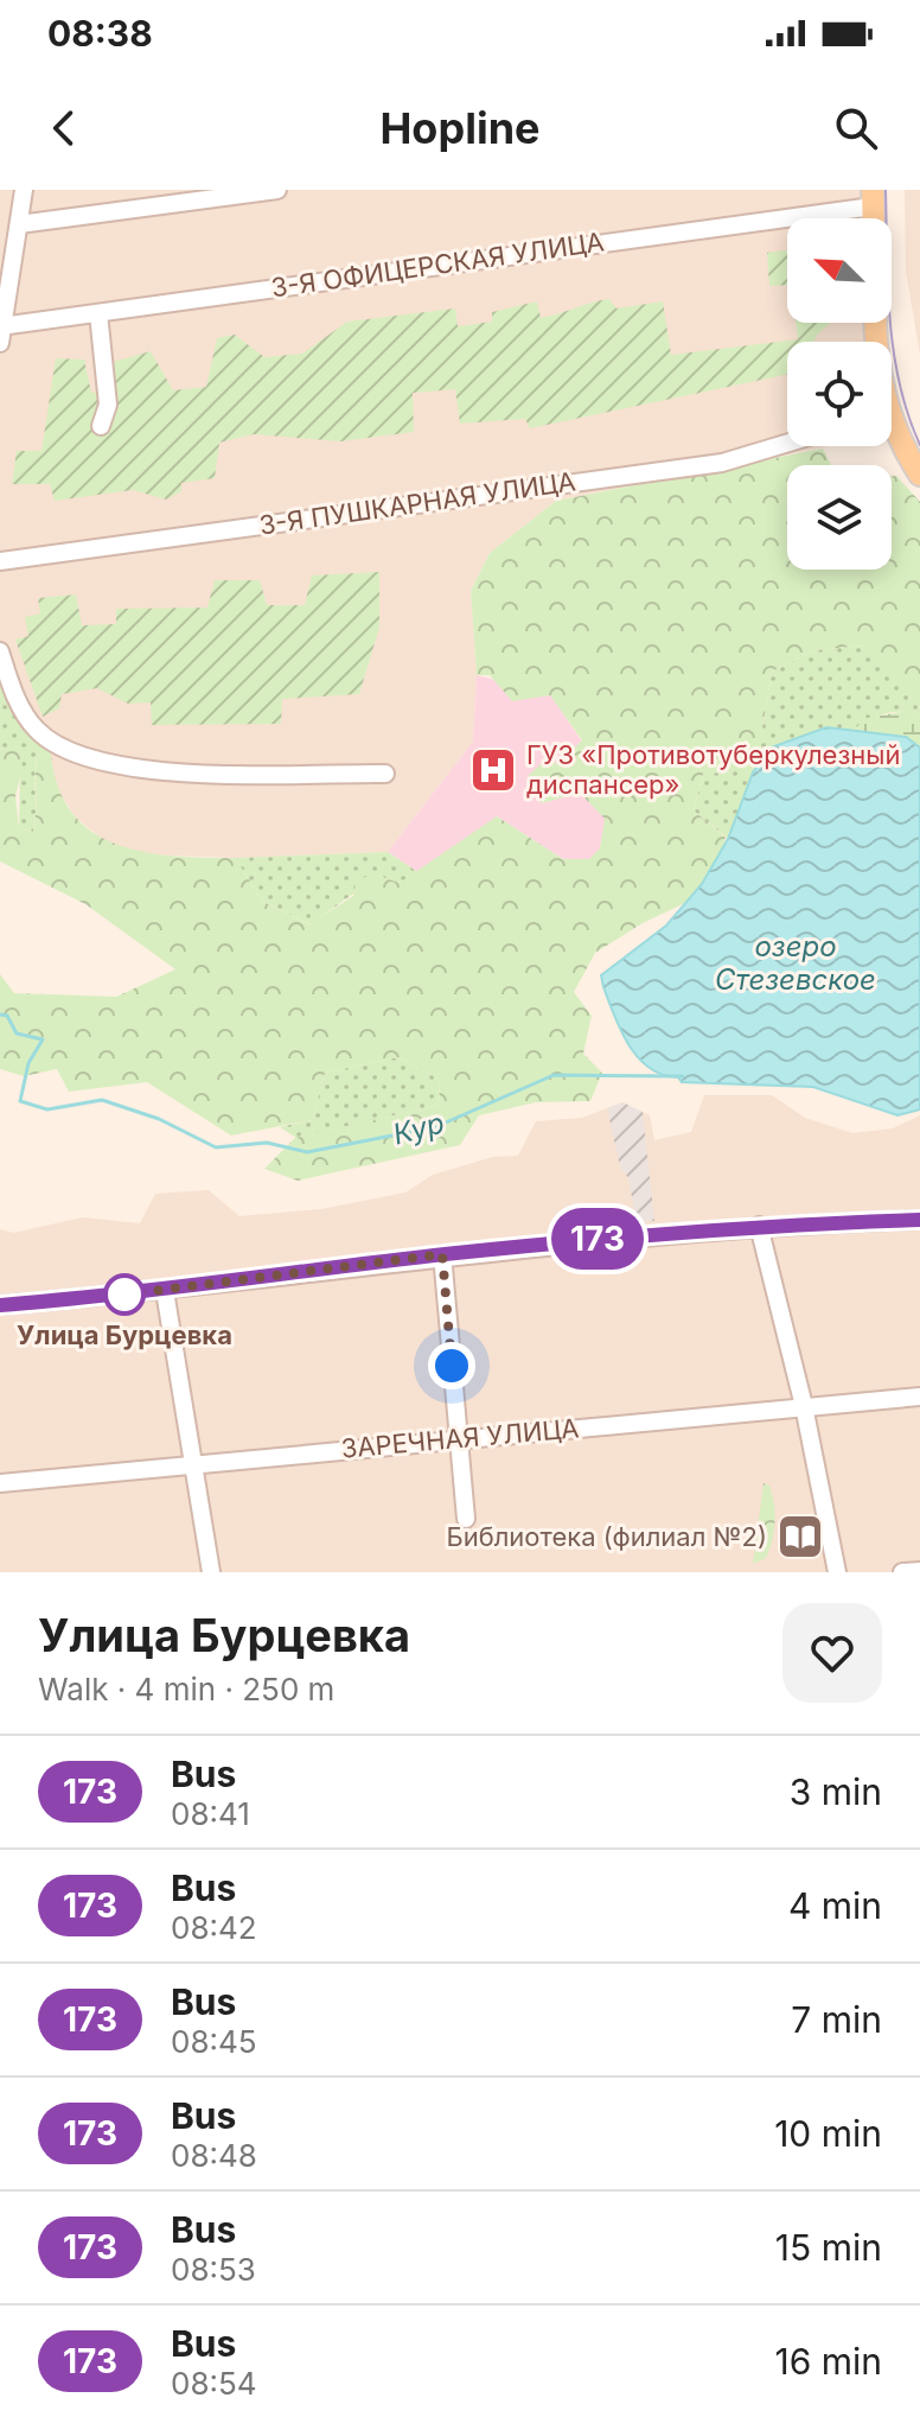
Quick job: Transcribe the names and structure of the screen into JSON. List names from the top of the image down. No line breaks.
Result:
{"streets":{"street":["3-Я ОФИЦЕРСКАЯ УЛИЦА","3-Я ПУШКАРНАЯ УЛИЦА","ЗАРЕЧНАЯ УЛИЦА"]},"water":["озеро Стезевское","Кур"],"places":{"hospital":["ГУЗ «Противотуберкулезный диспансер»"],"other":["Улица Бурцевка"],"library":["Библиотека (филиал №2)"]},"lines":["bus line 173"],"north":"top left","page":{"status":"08:38","header":"Hopline","on_map":"173","heading":["Улица Бурцевка","Walk · 4 min · 250 m"],"list":[{"mark":"173","name":"Bus","note":"08:41","value":"3 min"},{"mark":"173","name":"Bus","note":"08:42","value":"4 min"},{"mark":"173","name":"Bus","note":"08:45","value":"7 min"},{"mark":"173","name":"Bus","note":"08:48","value":"10 min"},{"mark":"173","name":"Bus","note":"08:53","value":"15 min"},{"mark":"173","name":"Bus","note":"08:54","value":"16 min"}]}}
